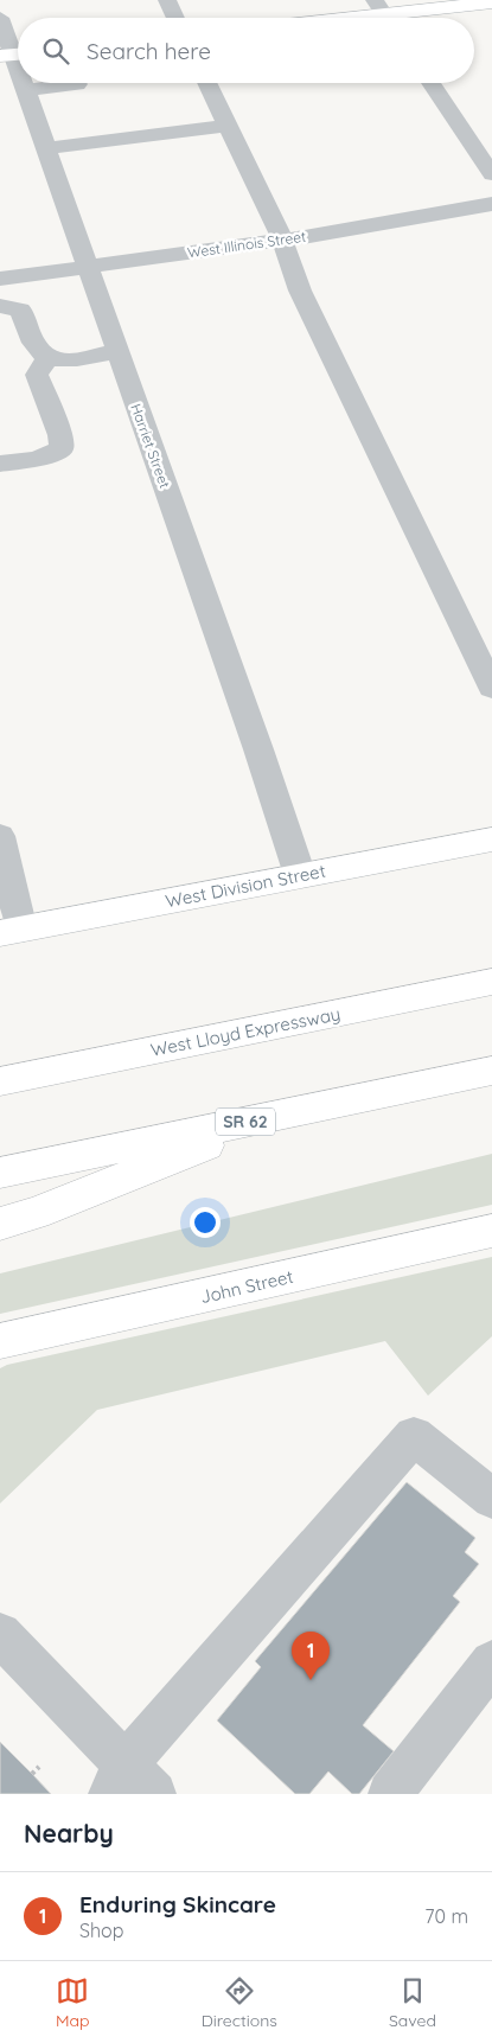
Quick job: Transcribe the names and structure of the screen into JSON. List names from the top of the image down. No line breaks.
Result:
{"streets":{"main road":["West Division Street","West Lloyd Expressway","SR 62","John Street"],"street":["West Illinois Street","Harriet Street"]},"crossings":[["West Illinois Street","Harriet Street"],["Harriet Street","West Division Street"]],"page":{"search":"Search here","pins":"1","heading":"Nearby","list":[{"mark":"1","name":"Enduring Skincare","note":"Shop","value":"70 m"}],"nav":["Map","Directions","Saved"]}}
